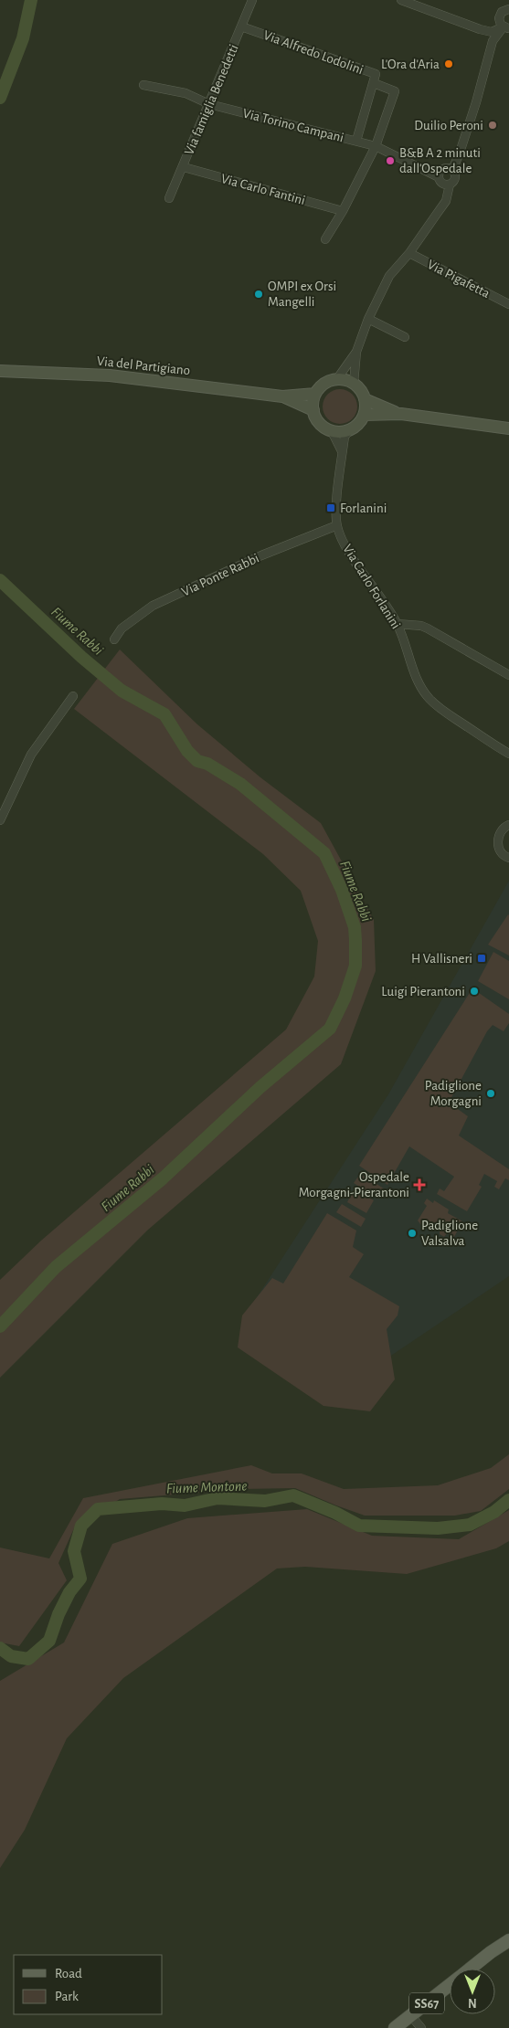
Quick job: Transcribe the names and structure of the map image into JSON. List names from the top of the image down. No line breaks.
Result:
{"streets":{"main road":["Via del Partigiano","SS67"],"street":["Via Alfredo Lodolini","Via famiglia Benedetti","Via Torino Campani","Via Carlo Fantini","Via Pigafetta","Via Ponte Rabbi","Via Carlo Forlanini"]},"crossings":[["Via Alfredo Lodolini","Via famiglia Benedetti"],["Via famiglia Benedetti","Via Torino Campani"],["Via famiglia Benedetti","Via Carlo Fantini"],["Via del Partigiano","Via Carlo Forlanini"],["Via Ponte Rabbi","Via Carlo Forlanini"]],"water":["Fiume Rabbi","Fiume Montone"],"places":{"other":["L'Ora d'Aria","Duilio Peroni","B&B A 2 minuti dall'Ospedale","OMPI ex Orsi Mangelli","Luigi Pierantoni","Padiglione Morgagni","Padiglione Valsalva"],"transit":["Forlanini","H Vallisneri"],"health":["Ospedale Morgagni-Pierantoni"]},"legend":["Road","Park"],"north":"bottom"}
